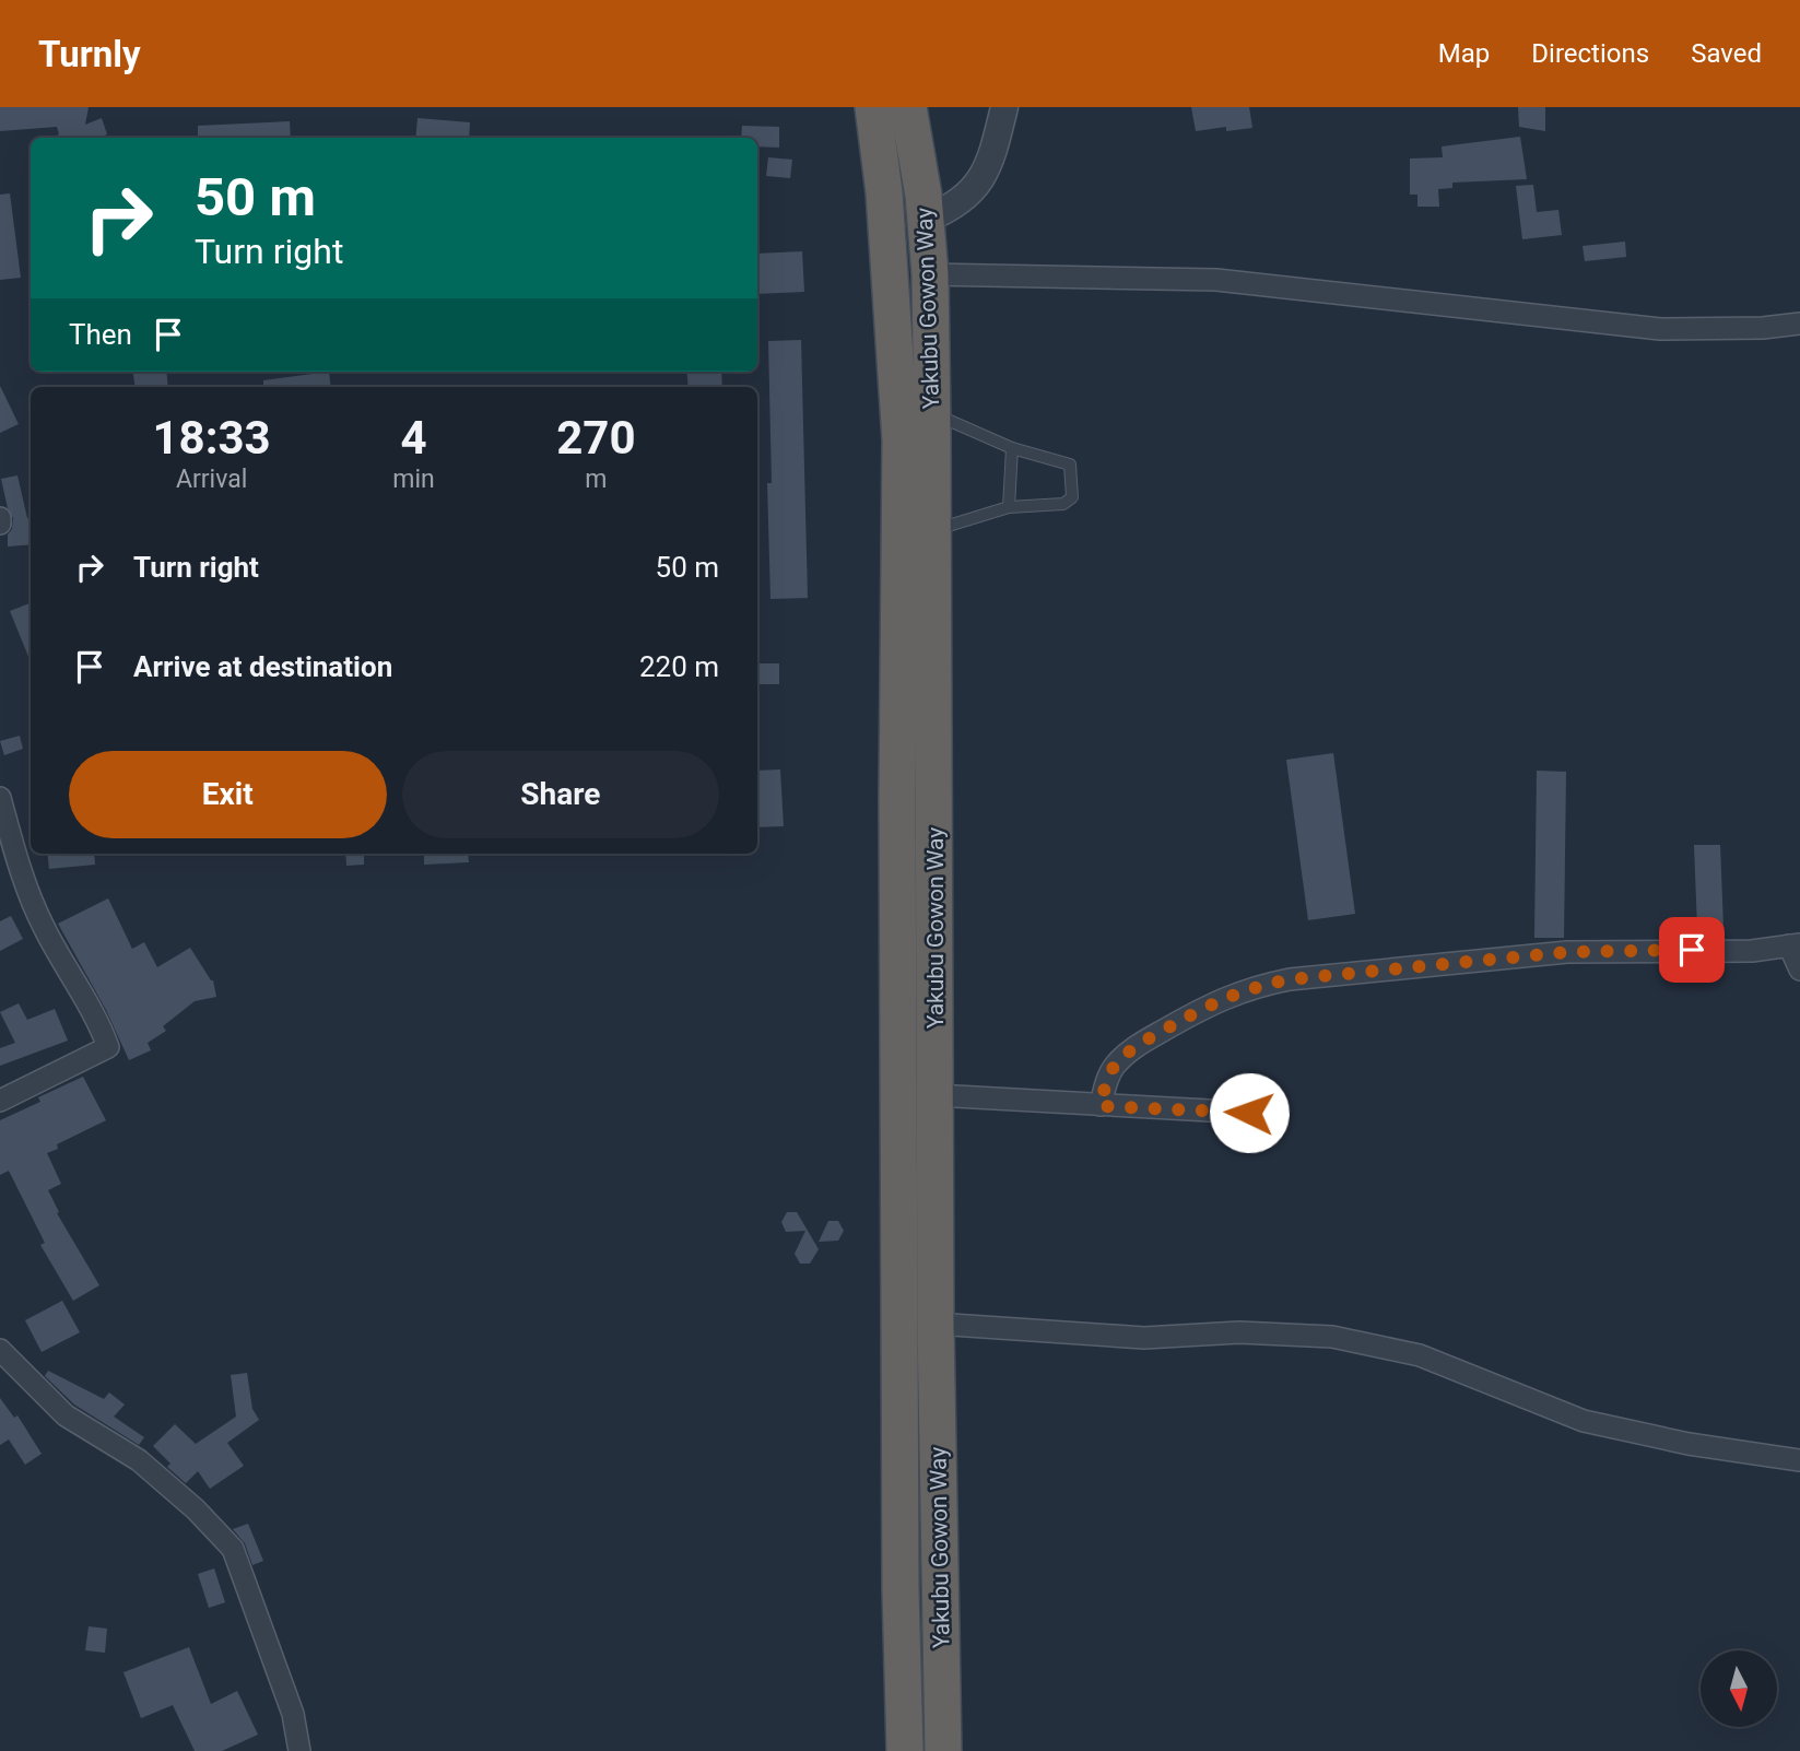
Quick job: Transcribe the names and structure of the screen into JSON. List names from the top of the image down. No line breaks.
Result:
{"streets":{"highway":["Yakubu Gowon Way"]},"north":"bottom","page":{"header":"Turnly","nav":["Map","Directions","Saved"],"turn":["50 m","Turn right"],"then":"Then","eta":["18:33","Arrival","4","min","270","m"],"list":[{"name":"Turn right","value":"50 m"},{"name":"Arrive at destination","value":"220 m"}],"buttons":["Exit","Share"]}}
